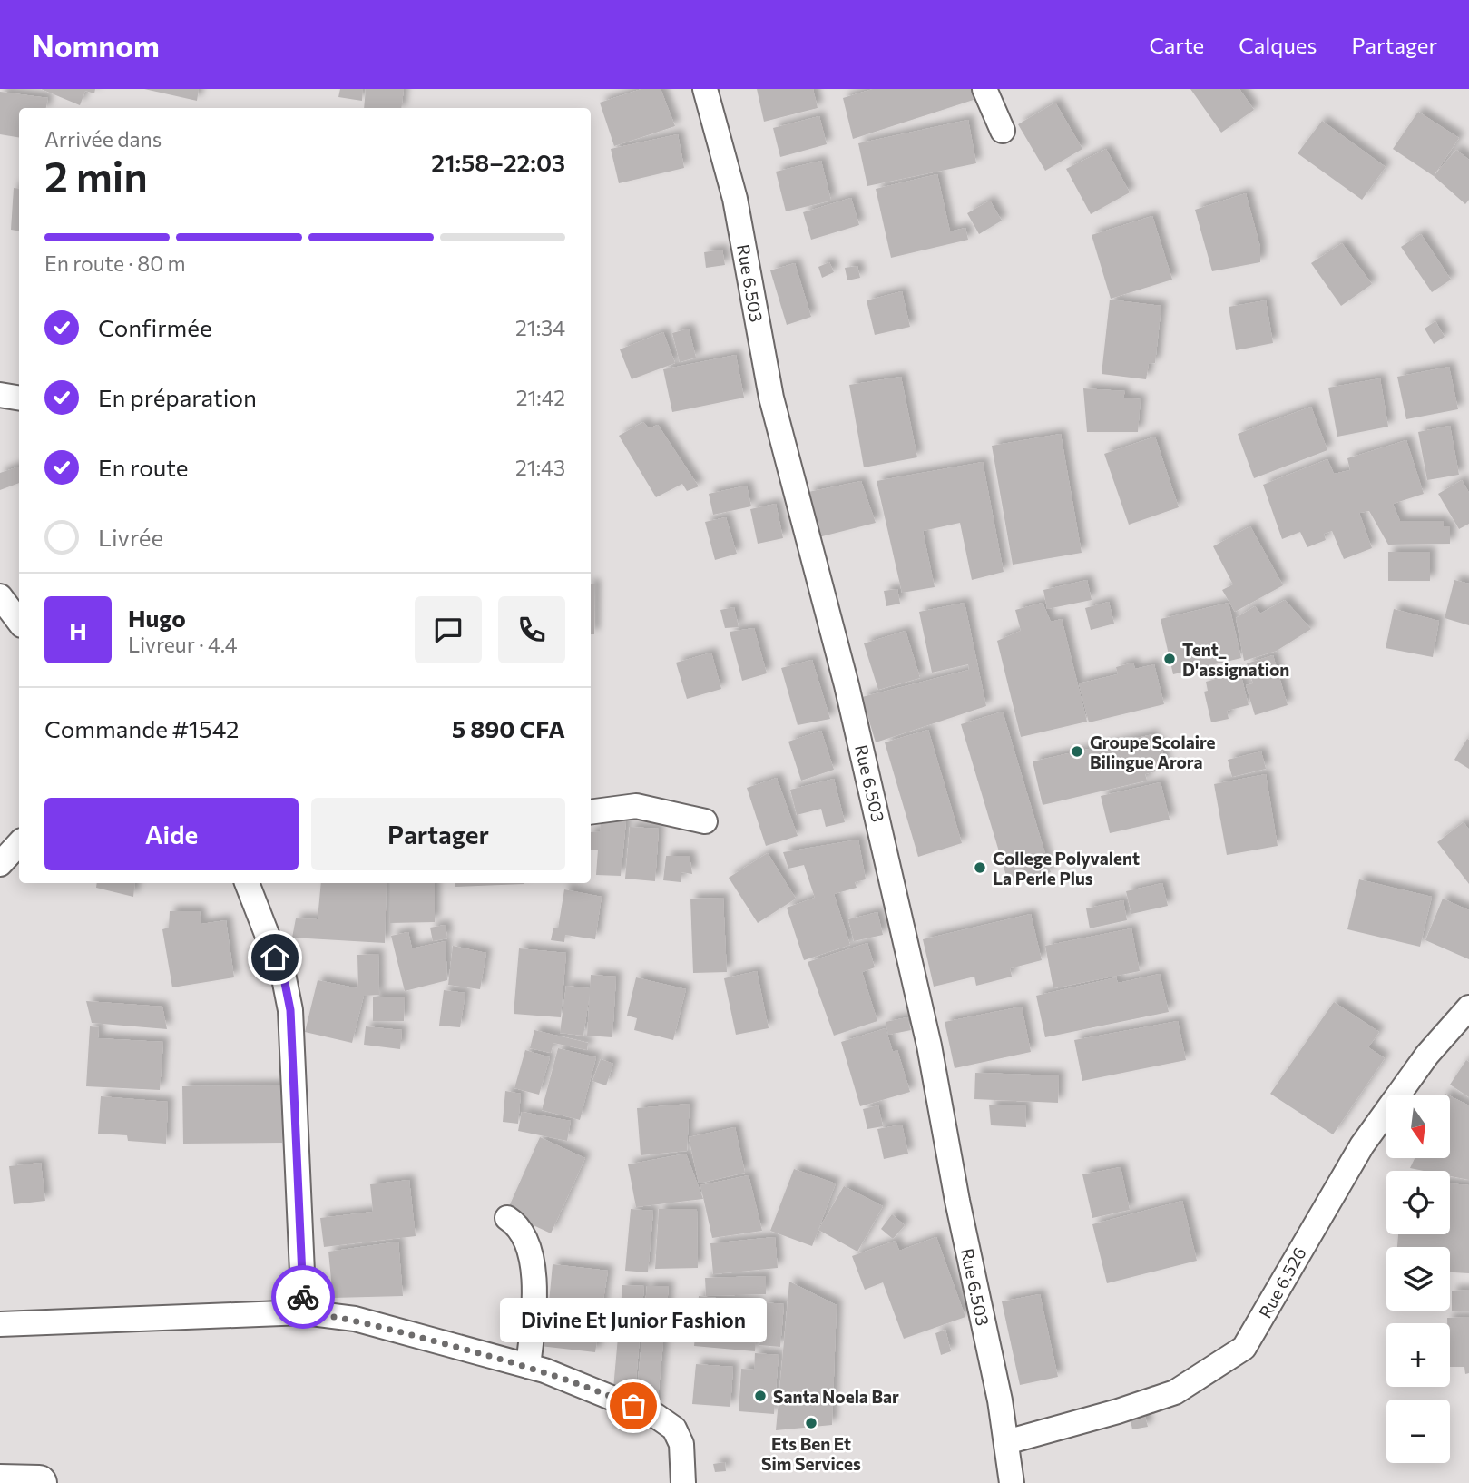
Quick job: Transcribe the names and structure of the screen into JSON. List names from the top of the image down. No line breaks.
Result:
{"streets":{"street":["Rue 6.503","Rue 6.526"]},"crossings":[["Rue 6.503","Rue 6.526"]],"places":["Tent_ D'assignation","Groupe Scolaire Bilingue Arora","College Polyvalent La Perle Plus","Santa Noela Bar","Divine Et Junior Fashion","Ets Ben Et Sim Services"],"north":"bottom","page":{"header":"Nomnom","nav":["Carte","Calques","Partager"],"heading":["2 min","Arrivée dans","21:58–22:03"],"panel":["Hugo","Livreur · 4.4","Commande #1542","5 890 CFA"],"bar":"En route · 80 m","list":[["Confirmée","21:34"],["En préparation","21:42"],["En route","21:43"],"Livrée"],"round":"H","buttons":["Aide","Partager"],"map_buttons":["+","−"],"bubble":"Divine Et Junior Fashion"}}
